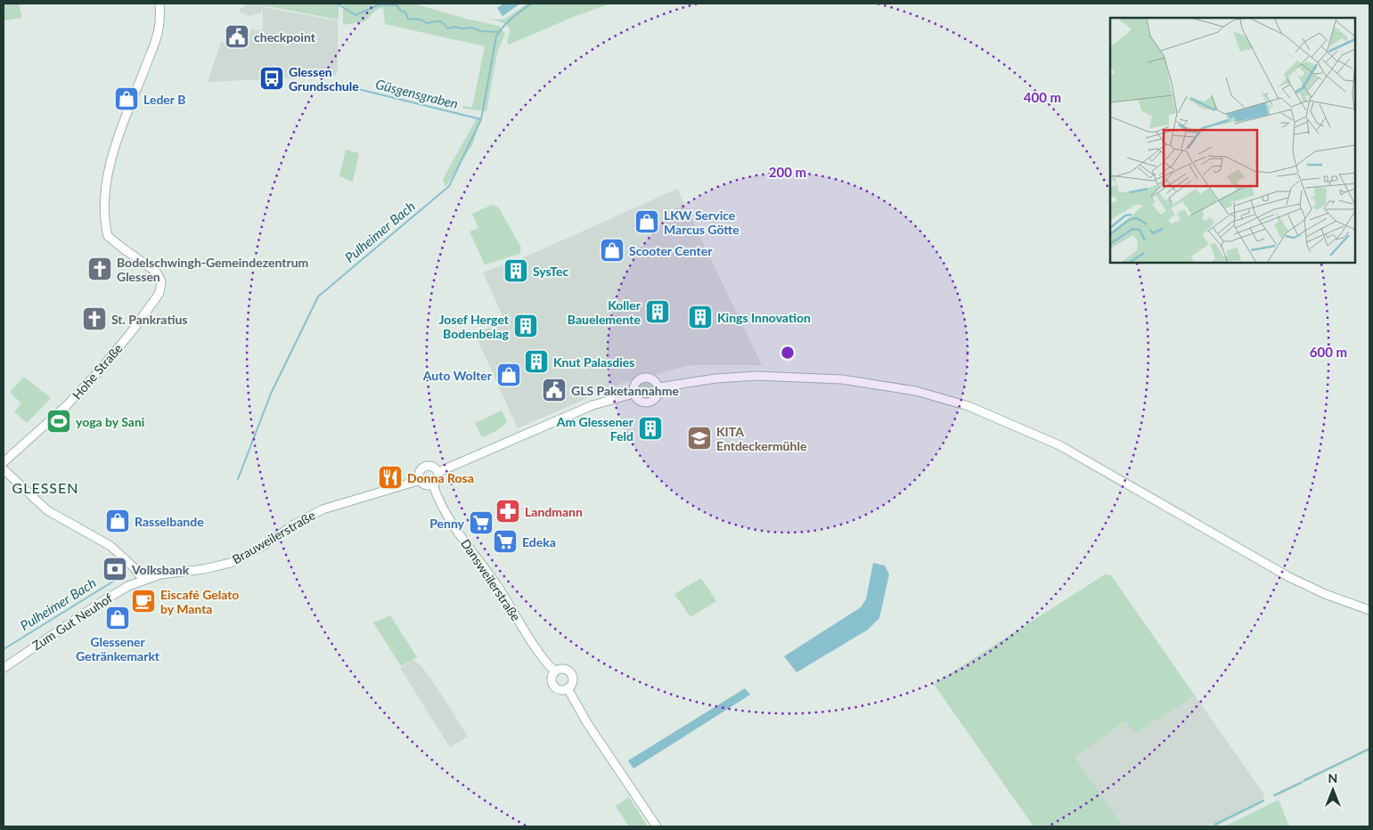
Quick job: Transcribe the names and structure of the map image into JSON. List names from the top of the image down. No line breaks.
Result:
{"streets":{"main road":["Hohe Straße","Brauweilerstraße","Dansweilerstraße","Zum Gut Neuhof"]},"crossings":[["Brauweilerstraße","Dansweilerstraße"],["Brauweilerstraße","Zum Gut Neuhof"]],"districts":["GLESSEN"],"water":["Güsgensgraben","Pulheimer Bach"],"places":{"public building":["checkpoint","GLS Paketannahme"],"bus stop":["Glessen Grundschule"],"shop":["Leder B","LKW Service Marcus Götte","Scooter Center","Auto Wolter","Rasselbande","Glessener Getränkemarkt"],"church":["Bodelschwingh-Gemeindezentrum Glessen","St. Pankratius"],"building":["SysTec","Koller Bauelemente","Kings Innovation","Josef Herget Bodenbelag","Knut Palasdies","Am Glessener Feld"],"sports":["yoga by Sani"],"school or university":["KITA Entdeckermühle"],"restaurant":["Donna Rosa"],"pharmacy":["Landmann"],"supermarket":["Penny","Edeka"],"bank":["Volksbank"],"cafe":["Eiscafé Gelato by Manta"]},"north":"top","rings":["400 m","200 m","600 m"]}
